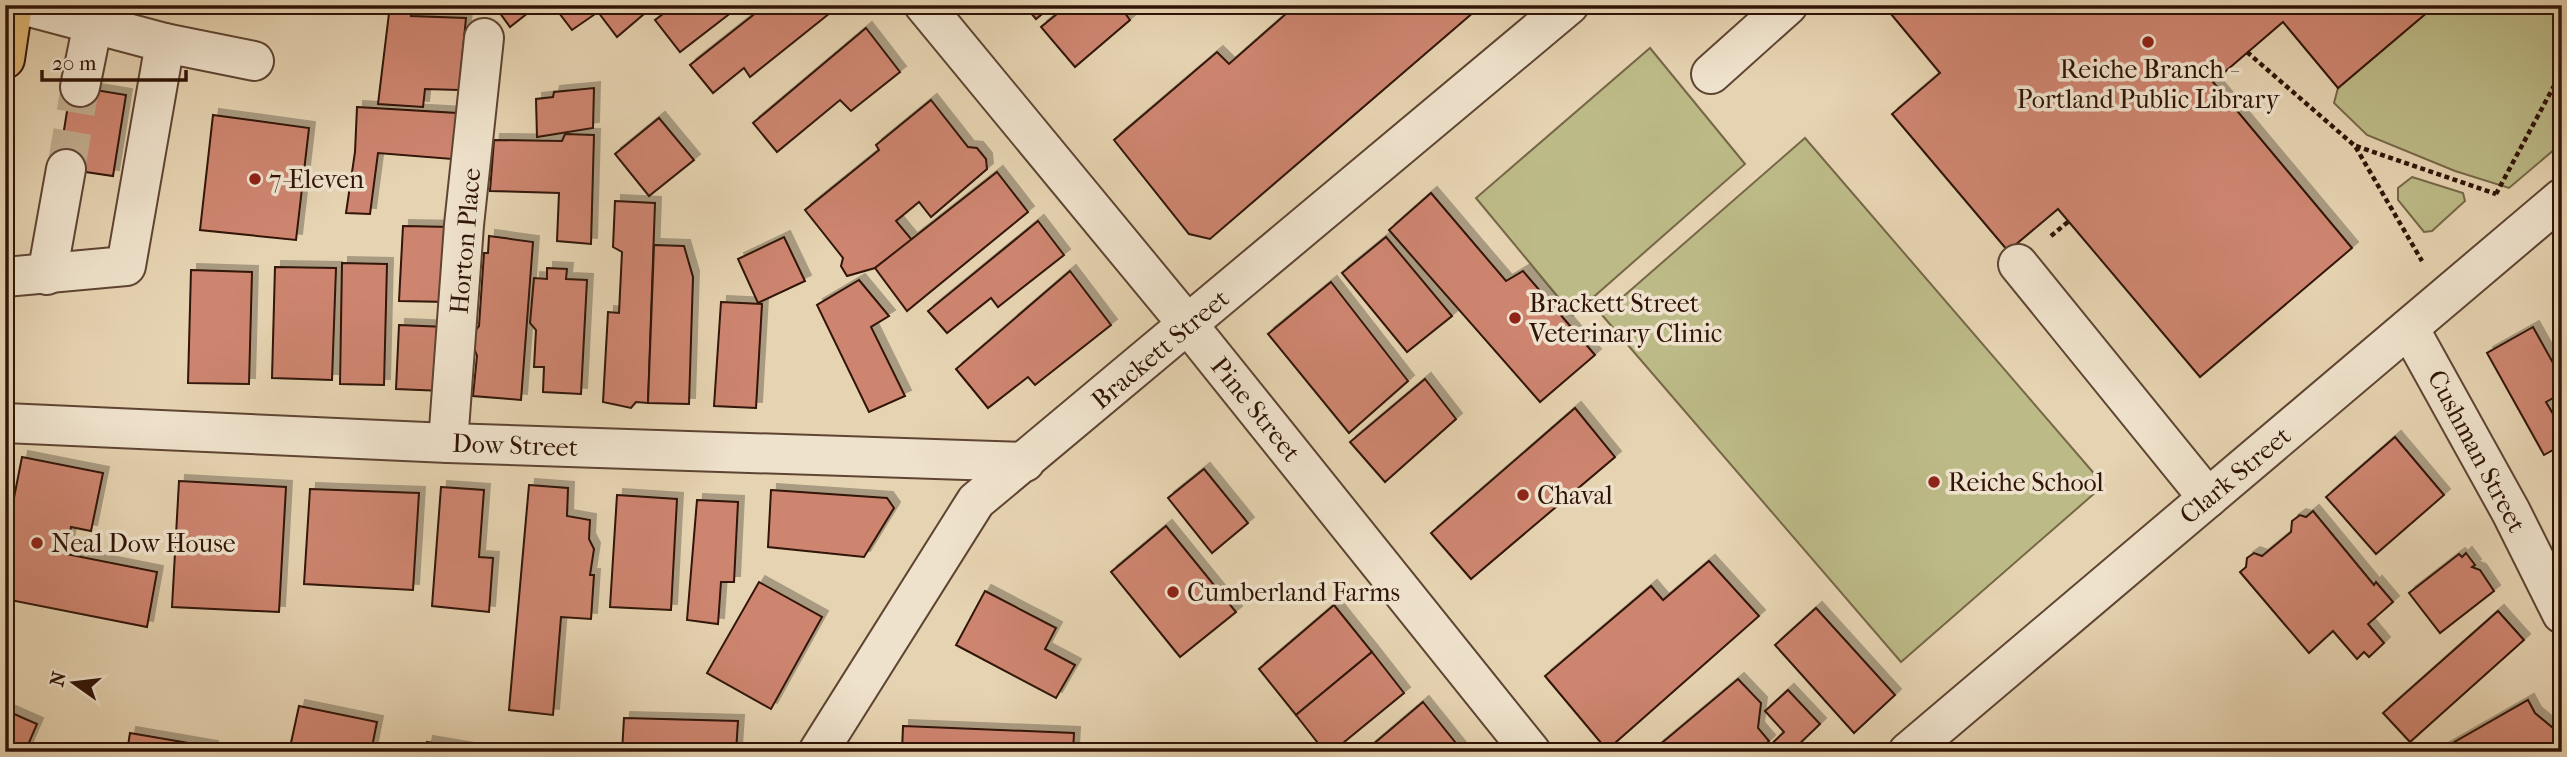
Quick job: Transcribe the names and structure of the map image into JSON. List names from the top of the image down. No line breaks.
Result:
{"streets":{"street":["Horton Place","Brackett Street","Pine Street","Dow Street","Cushman Street","Clark Street"]},"crossings":[["Horton Place","Dow Street"],["Brackett Street","Pine Street"],["Brackett Street","Dow Street"],["Cushman Street","Clark Street"]],"places":["Reiche Branch - Portland Public Library","7-Eleven","Brackett Street Veterinary Clinic","Reiche School","Chaval","Neal Dow House","Cumberland Farms"],"scale_bar":"20 m","north":"left"}
